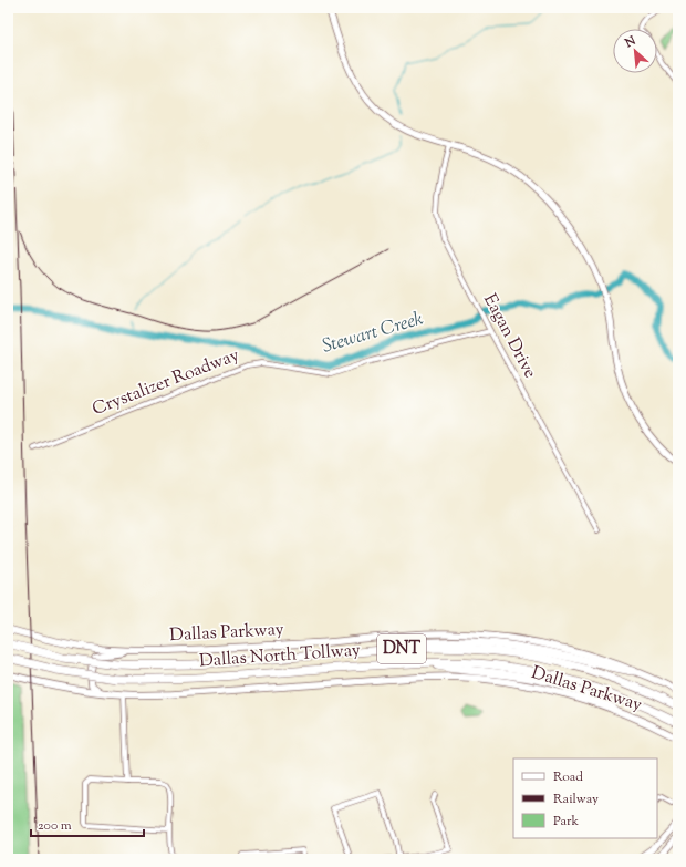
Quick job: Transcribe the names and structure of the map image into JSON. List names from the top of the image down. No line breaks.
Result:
{"streets":{"highway":["DNT","Dallas North Tollway"],"main road":["Dallas Parkway"],"street":["Eagan Drive","Crystalizer Roadway"]},"crossings":[["Eagan Drive","Crystalizer Roadway"]],"water":["Stewart Creek"],"legend":["Road","Railway","Park"],"scale_bar":"200 m","north":"top left"}
